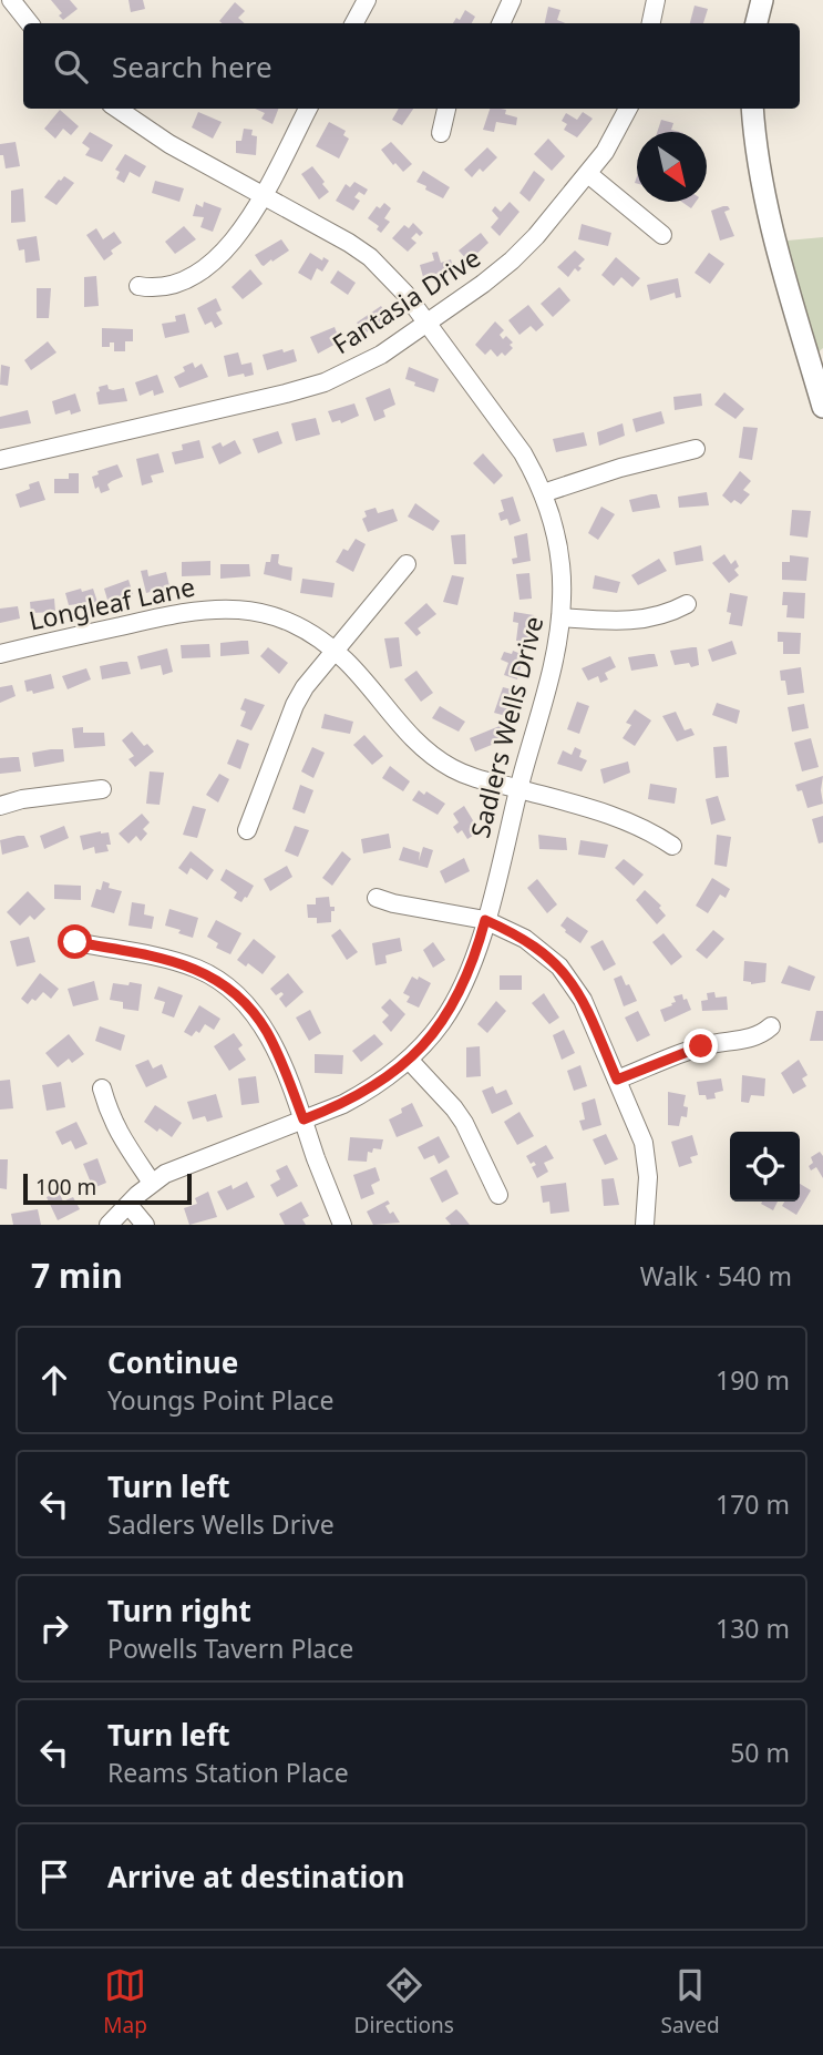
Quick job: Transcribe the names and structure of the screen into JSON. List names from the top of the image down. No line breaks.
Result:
{"streets":{"street":["Fantasia Drive","Longleaf Lane","Sadlers Wells Drive"]},"crossings":[["Fantasia Drive","Sadlers Wells Drive"],["Longleaf Lane","Sadlers Wells Drive"]],"scale_bar":"100 m","north":"bottom right","page":{"search":"Search here","scale":"100 m","heading":["7 min","Walk · 540 m"],"list":[["Continue","Youngs Point Place","190 m"],["Turn left","Sadlers Wells Drive","170 m"],["Turn right","Powells Tavern Place","130 m"],["Turn left","Reams Station Place","50 m"],"Arrive at destination"],"nav":["Map","Directions","Saved"]}}
